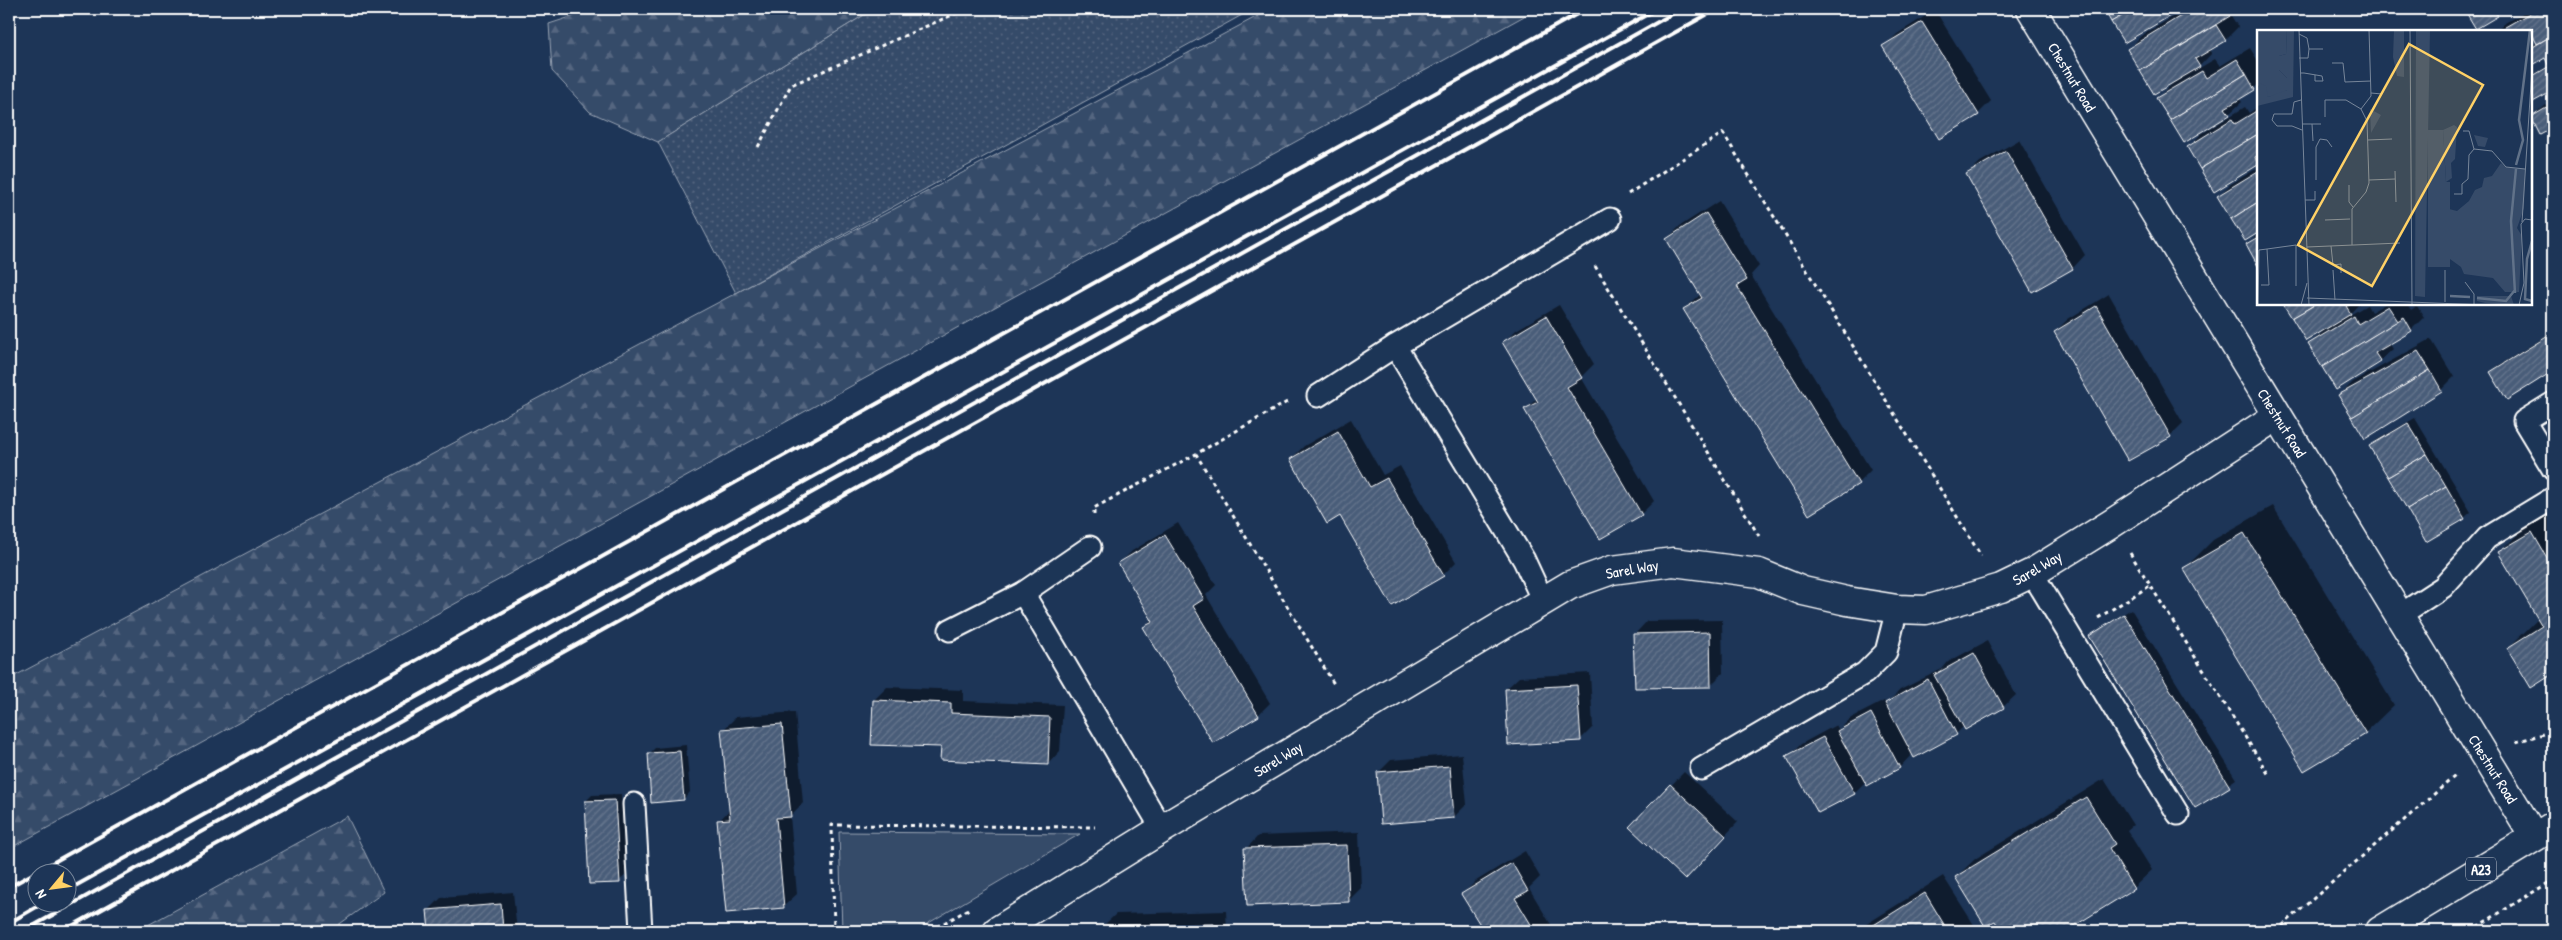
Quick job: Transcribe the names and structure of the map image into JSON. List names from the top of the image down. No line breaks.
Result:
{"streets":{"street":["Chestnut Road","Sarel Way","A23"]},"crossings":[["Chestnut Road","Sarel Way"],["Chestnut Road","A23"]],"north":"bottom left"}
